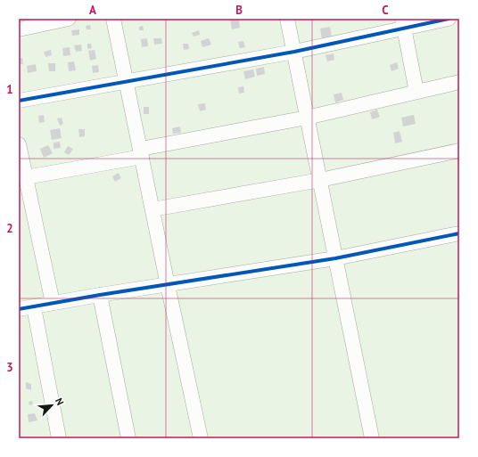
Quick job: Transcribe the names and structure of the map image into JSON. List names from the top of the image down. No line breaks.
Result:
{"north":"top right","grid":{"columns":["A","B","C"],"rows":["1","2","3"]}}
